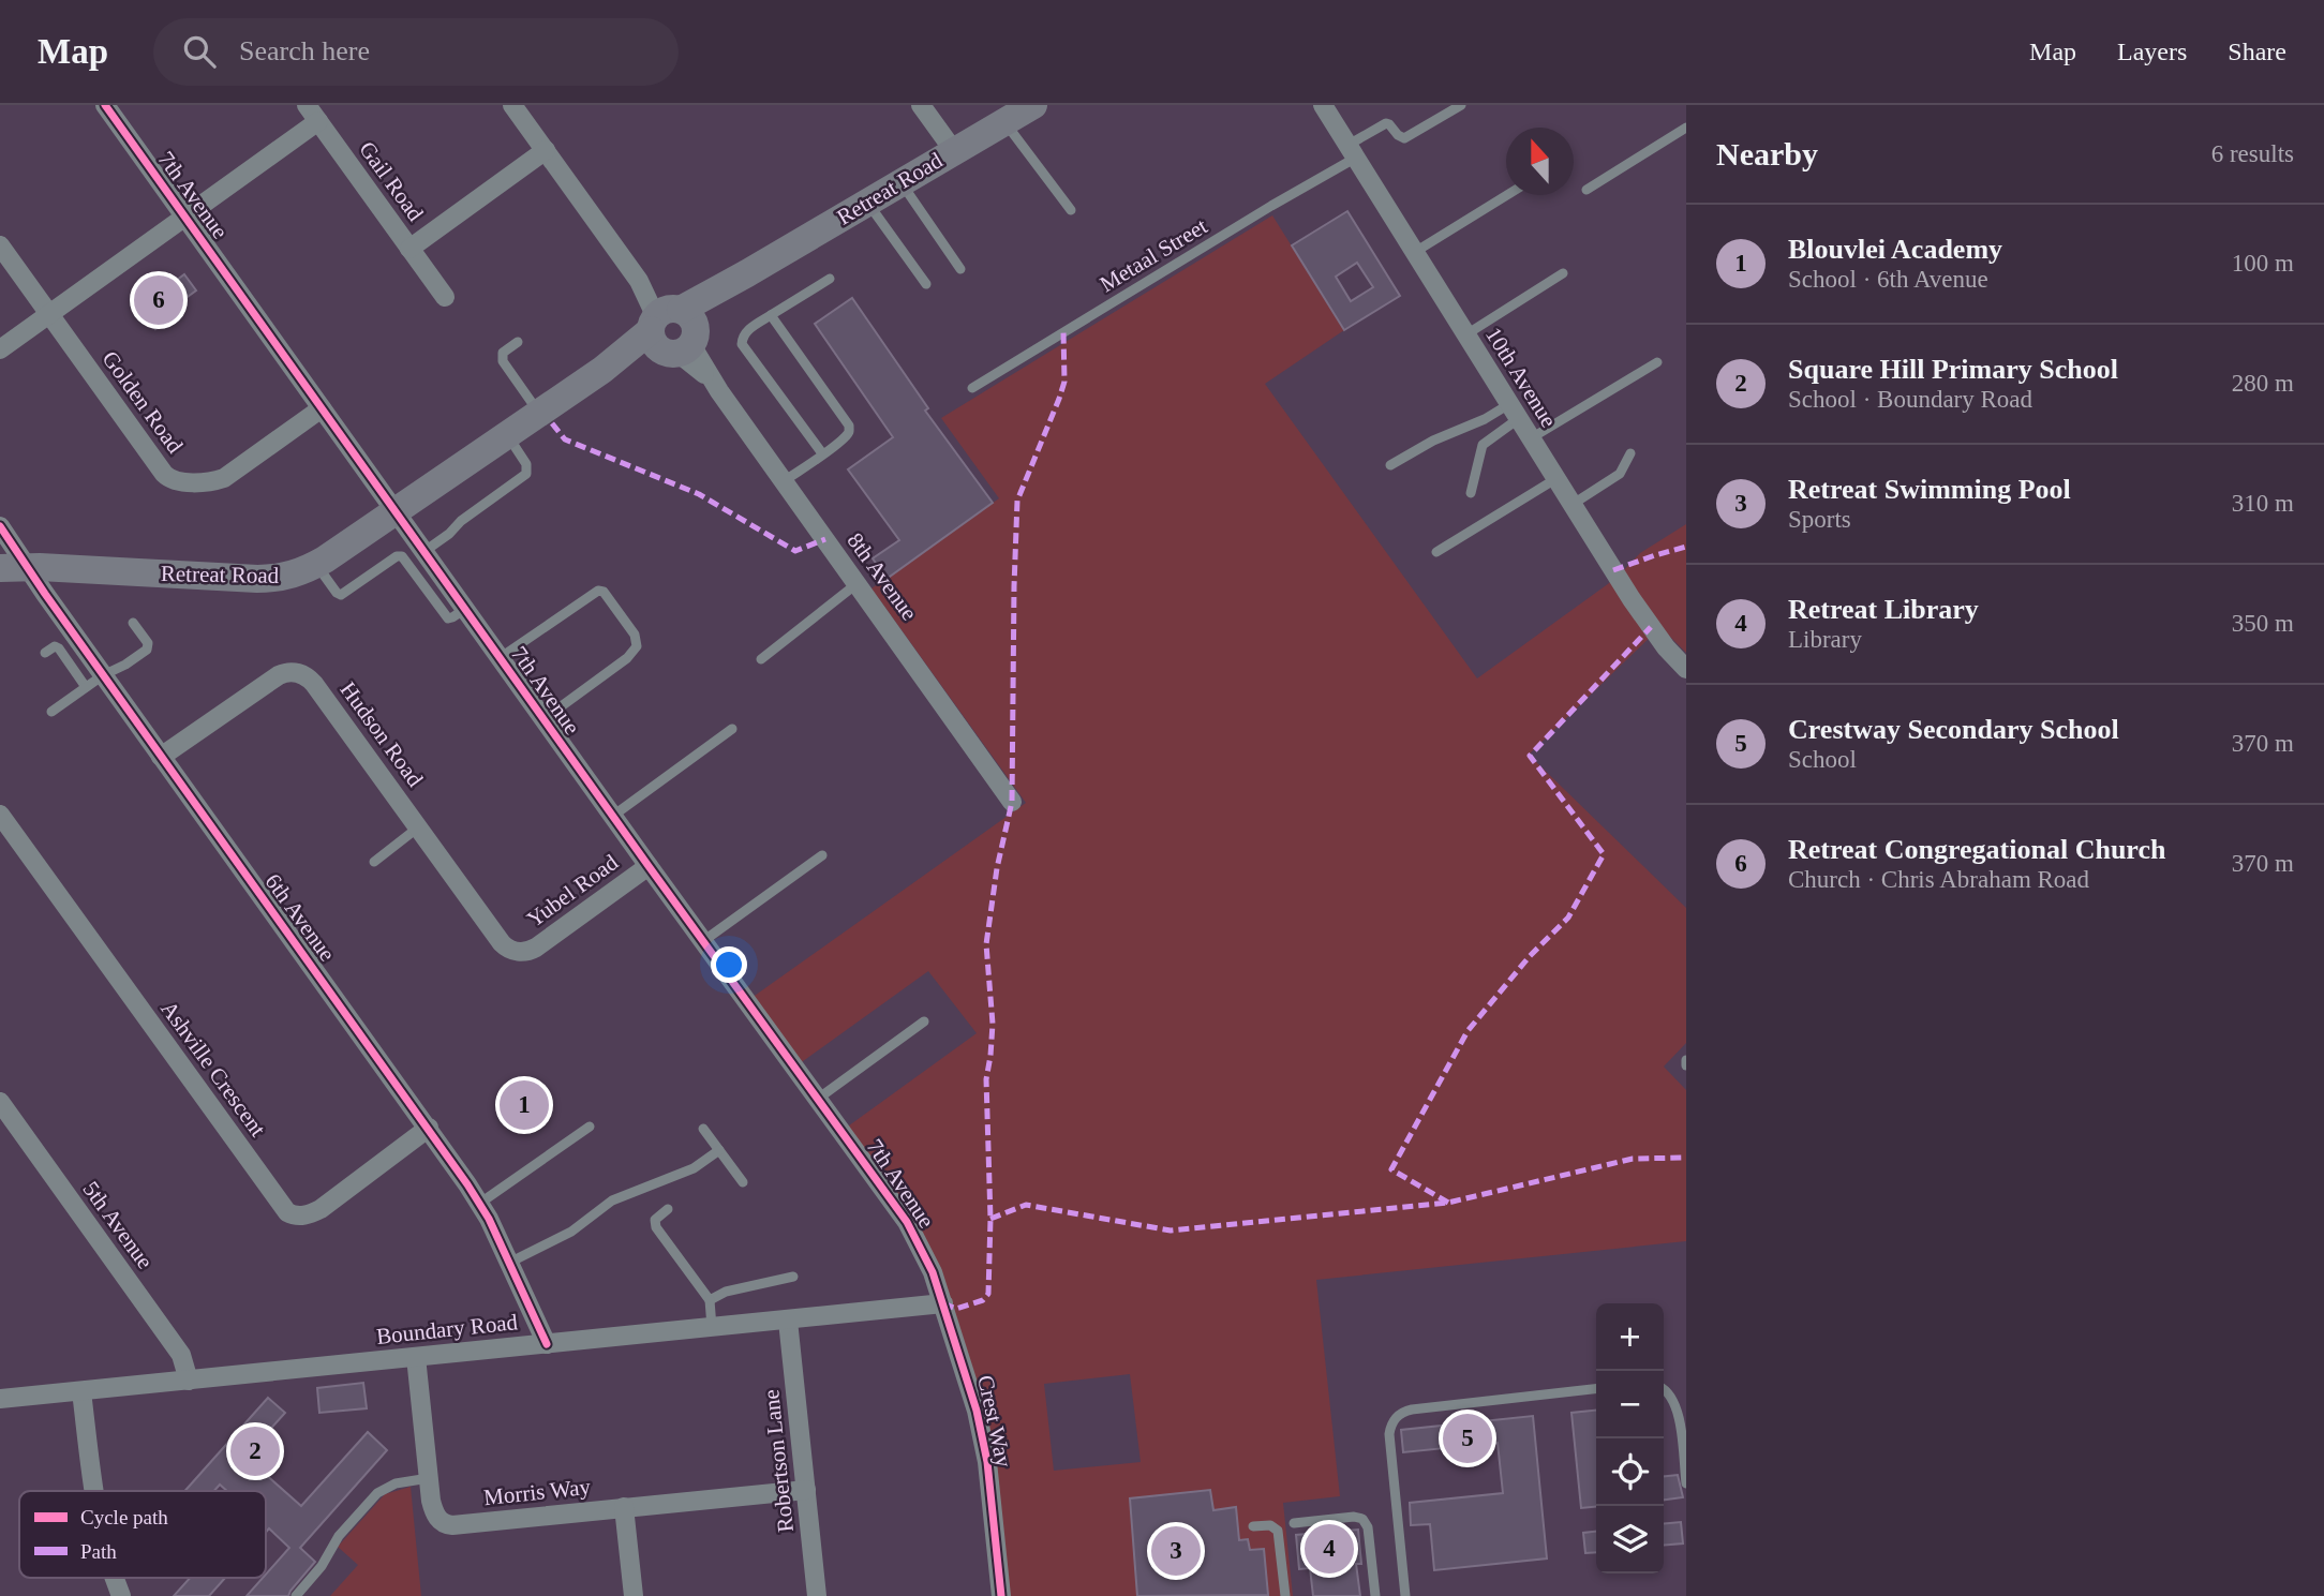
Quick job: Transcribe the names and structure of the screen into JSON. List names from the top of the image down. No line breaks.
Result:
{"streets":{"main road":["Retreat Road"],"street":["Gail Road","7th Avenue","10th Avenue","Golden Road","8th Avenue","Hudson Road","Yubel Road","6th Avenue","Ashville Crescent","5th Avenue","Boundary Road","Crest Way","Robertson Lane","Morris Way"],"lane":["Metaal Street"]},"crossings":[["Gail Road","8th Avenue"],["Retreat Road","7th Avenue"],["Retreat Road","8th Avenue"],["Retreat Road","6th Avenue"],["7th Avenue","Golden Road"],["7th Avenue","Yubel Road"],["7th Avenue","Boundary Road"],["7th Avenue","Crest Way"],["Metaal Street","10th Avenue"],["Hudson Road","Yubel Road"],["Hudson Road","6th Avenue"],["6th Avenue","Ashville Crescent"],["6th Avenue","Boundary Road"],["5th Avenue","Boundary Road"],["Boundary Road","Crest Way"],["Boundary Road","Robertson Lane"],["Boundary Road","Morris Way"],["Robertson Lane","Morris Way"]],"legend":["Cycle path","Path"],"north":"top","page":{"header":"Map","search":"Search here","nav":["Map","Layers","Share"],"heading":["Nearby","6 results"],"list":[{"mark":"1","name":"Blouvlei Academy","note":"School · 6th Avenue","value":"100 m"},{"mark":"2","name":"Square Hill Primary School","note":"School · Boundary Road","value":"280 m"},{"mark":"3","name":"Retreat Swimming Pool","note":"Sports","value":"310 m"},{"mark":"4","name":"Retreat Library","note":"Library","value":"350 m"},{"mark":"5","name":"Crestway Secondary School","note":"School","value":"370 m"},{"mark":"6","name":"Retreat Congregational Church","note":"Church · Chris Abraham Road","value":"370 m"}],"pins":["6","1","5","2","4","3"],"map_buttons":["+","−"]}}
